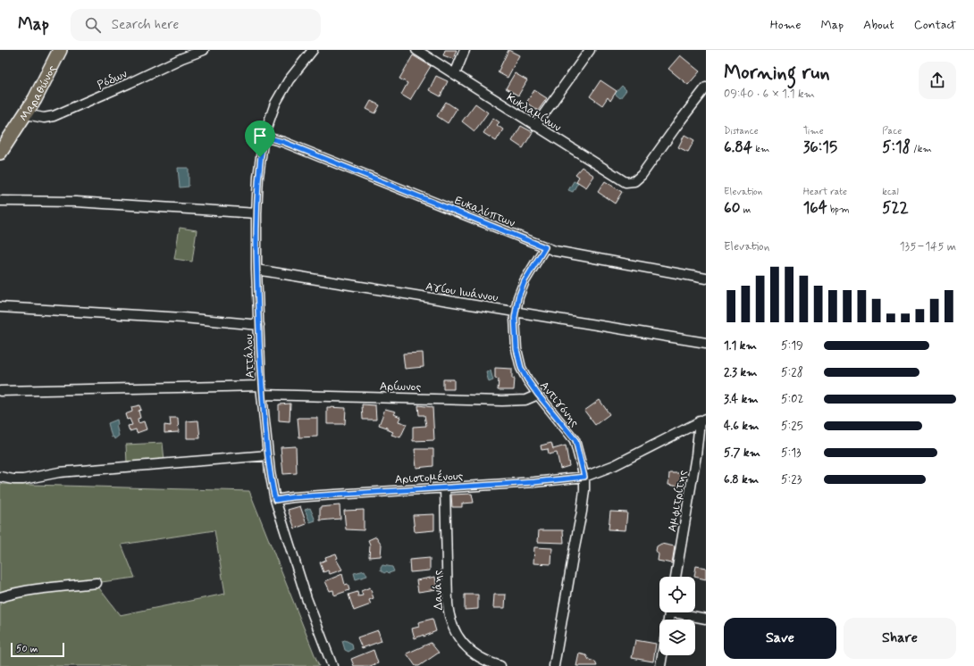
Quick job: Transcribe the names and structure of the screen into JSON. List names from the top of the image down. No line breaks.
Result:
{"streets":{"main road":["Μαραθώνος"],"street":["Ρόδων","Κυκλαμίνων","Ευκαλύπτων","Αγίου Ιωάννου","Αττάλου","Αρίωνος","Αντιγόνης","Αριστομένους","Αμφιτρίτης","Δανάης"]},"crossings":[["Ρόδων","Μαραθώνος"],["Ευκαλύπτων","Αττάλου"],["Ευκαλύπτων","Αντιγόνης"],["Αγίου Ιωάννου","Αττάλου"],["Αγίου Ιωάννου","Αντιγόνης"],["Αττάλου","Αρίωνος"],["Αττάλου","Αριστομένους"],["Αρίωνος","Αντιγόνης"],["Αντιγόνης","Αριστομένους"],["Αριστομένους","Αμφιτρίτης"],["Αριστομένους","Δανάης"]],"scale_bar":"50 m","page":{"header":"Map","search":"Search here","nav":["Home","Map","About","Contact"],"heading":["Morning run","09:40 · 6 × 1.1 km"],"stats":[["Distance","6.84 km"],["Time","36:15"],["Pace","5:18 /km"],["Elevation","60 m"],["Heart rate","164 bpm"],["kcal","522"]],"chart":["Elevation","135–145 m"],"list":[{"name":"1.1 km","note":"5:19"},{"name":"2.3 km","note":"5:28"},{"name":"3.4 km","note":"5:02"},{"name":"4.6 km","note":"5:25"},{"name":"5.7 km","note":"5:13"},{"name":"6.8 km","note":"5:23"}],"buttons":["Save","Share"],"scale":"50 m"}}
